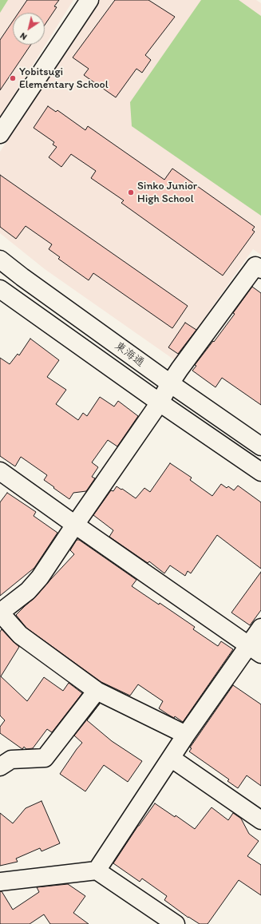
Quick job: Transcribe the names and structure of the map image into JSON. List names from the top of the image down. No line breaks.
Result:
{"streets":{"street":["東海通"]},"places":["Yobitsugi Elementary School","Sinko Junior High School"],"north":"bottom left"}
